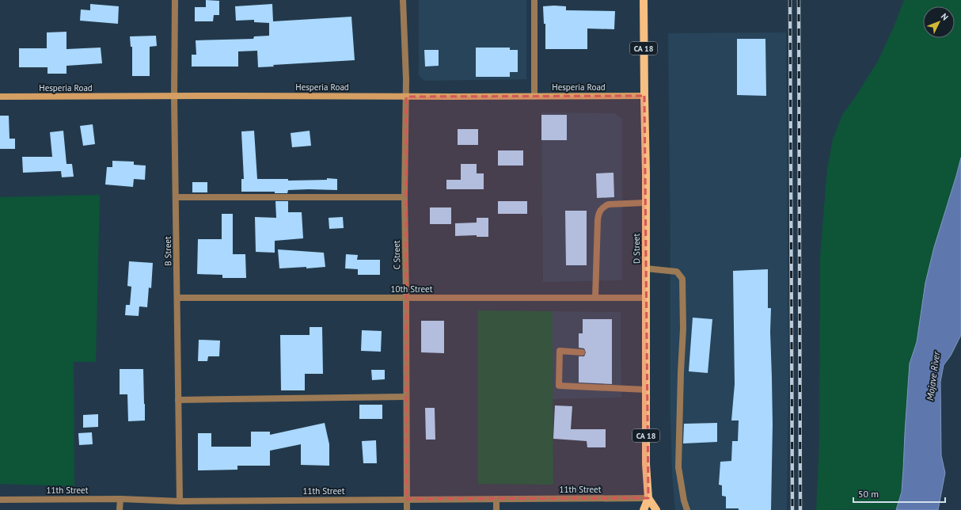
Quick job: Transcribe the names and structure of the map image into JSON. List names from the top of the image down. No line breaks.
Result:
{"streets":{"main road":["CA 18","Hesperia Road","D Street"],"street":["B Street","C Street","10th Street","11th Street"]},"crossings":[["Hesperia Road","D Street"],["Hesperia Road","B Street"],["Hesperia Road","C Street"],["D Street","10th Street"],["D Street","11th Street"],["B Street","10th Street"],["B Street","11th Street"],["C Street","10th Street"],["C Street","11th Street"]],"water":["Mojave River"],"scale_bar":"50 m","north":"top right"}
